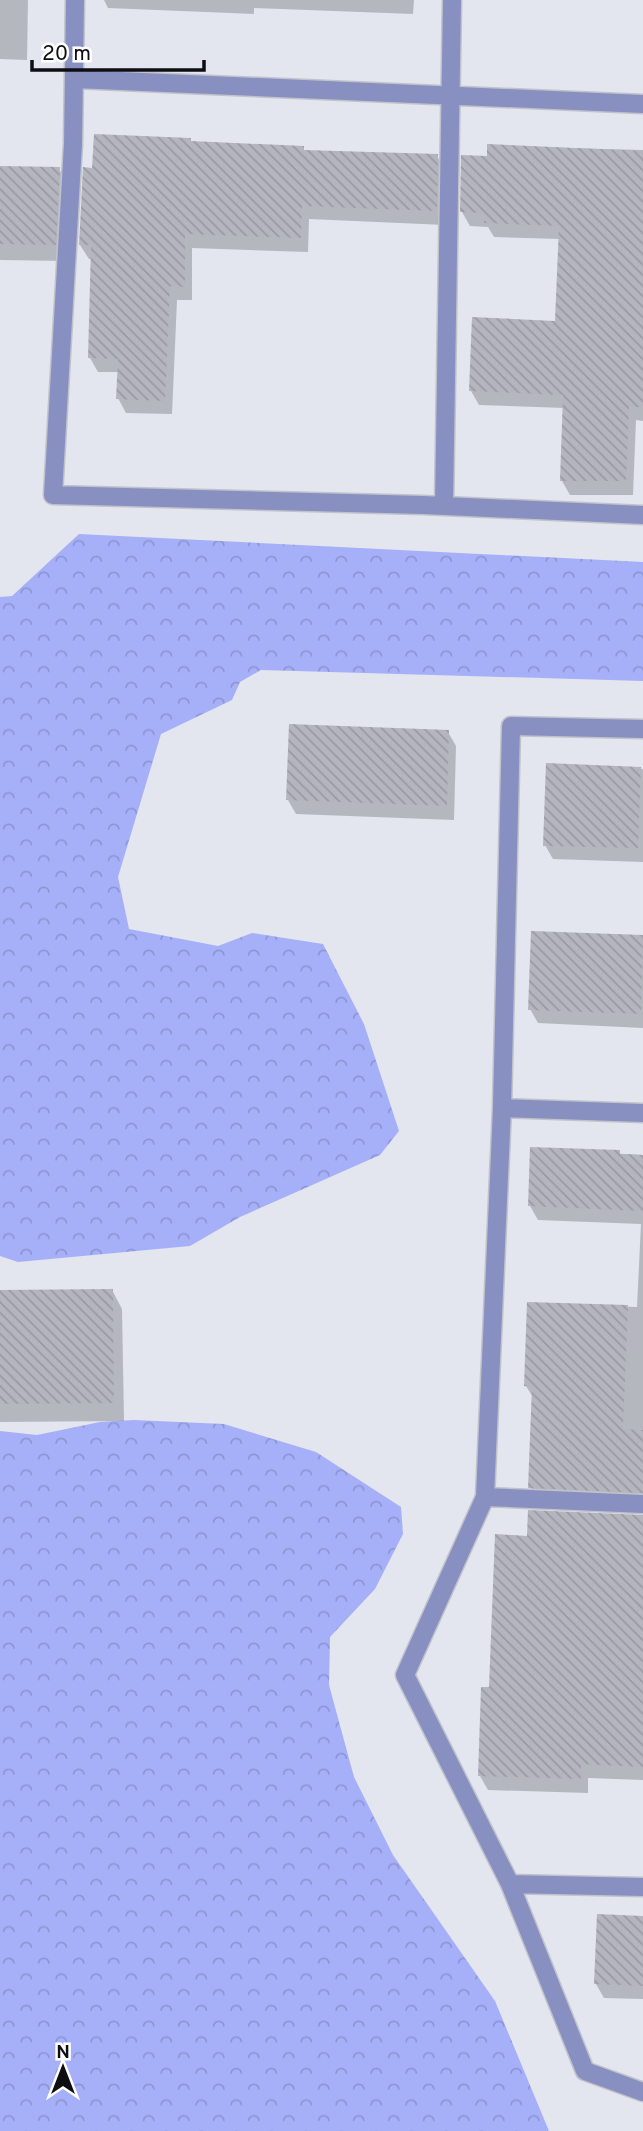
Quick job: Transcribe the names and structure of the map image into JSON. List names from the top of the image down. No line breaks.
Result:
{"scale_bar":"20 m","north":"top"}
